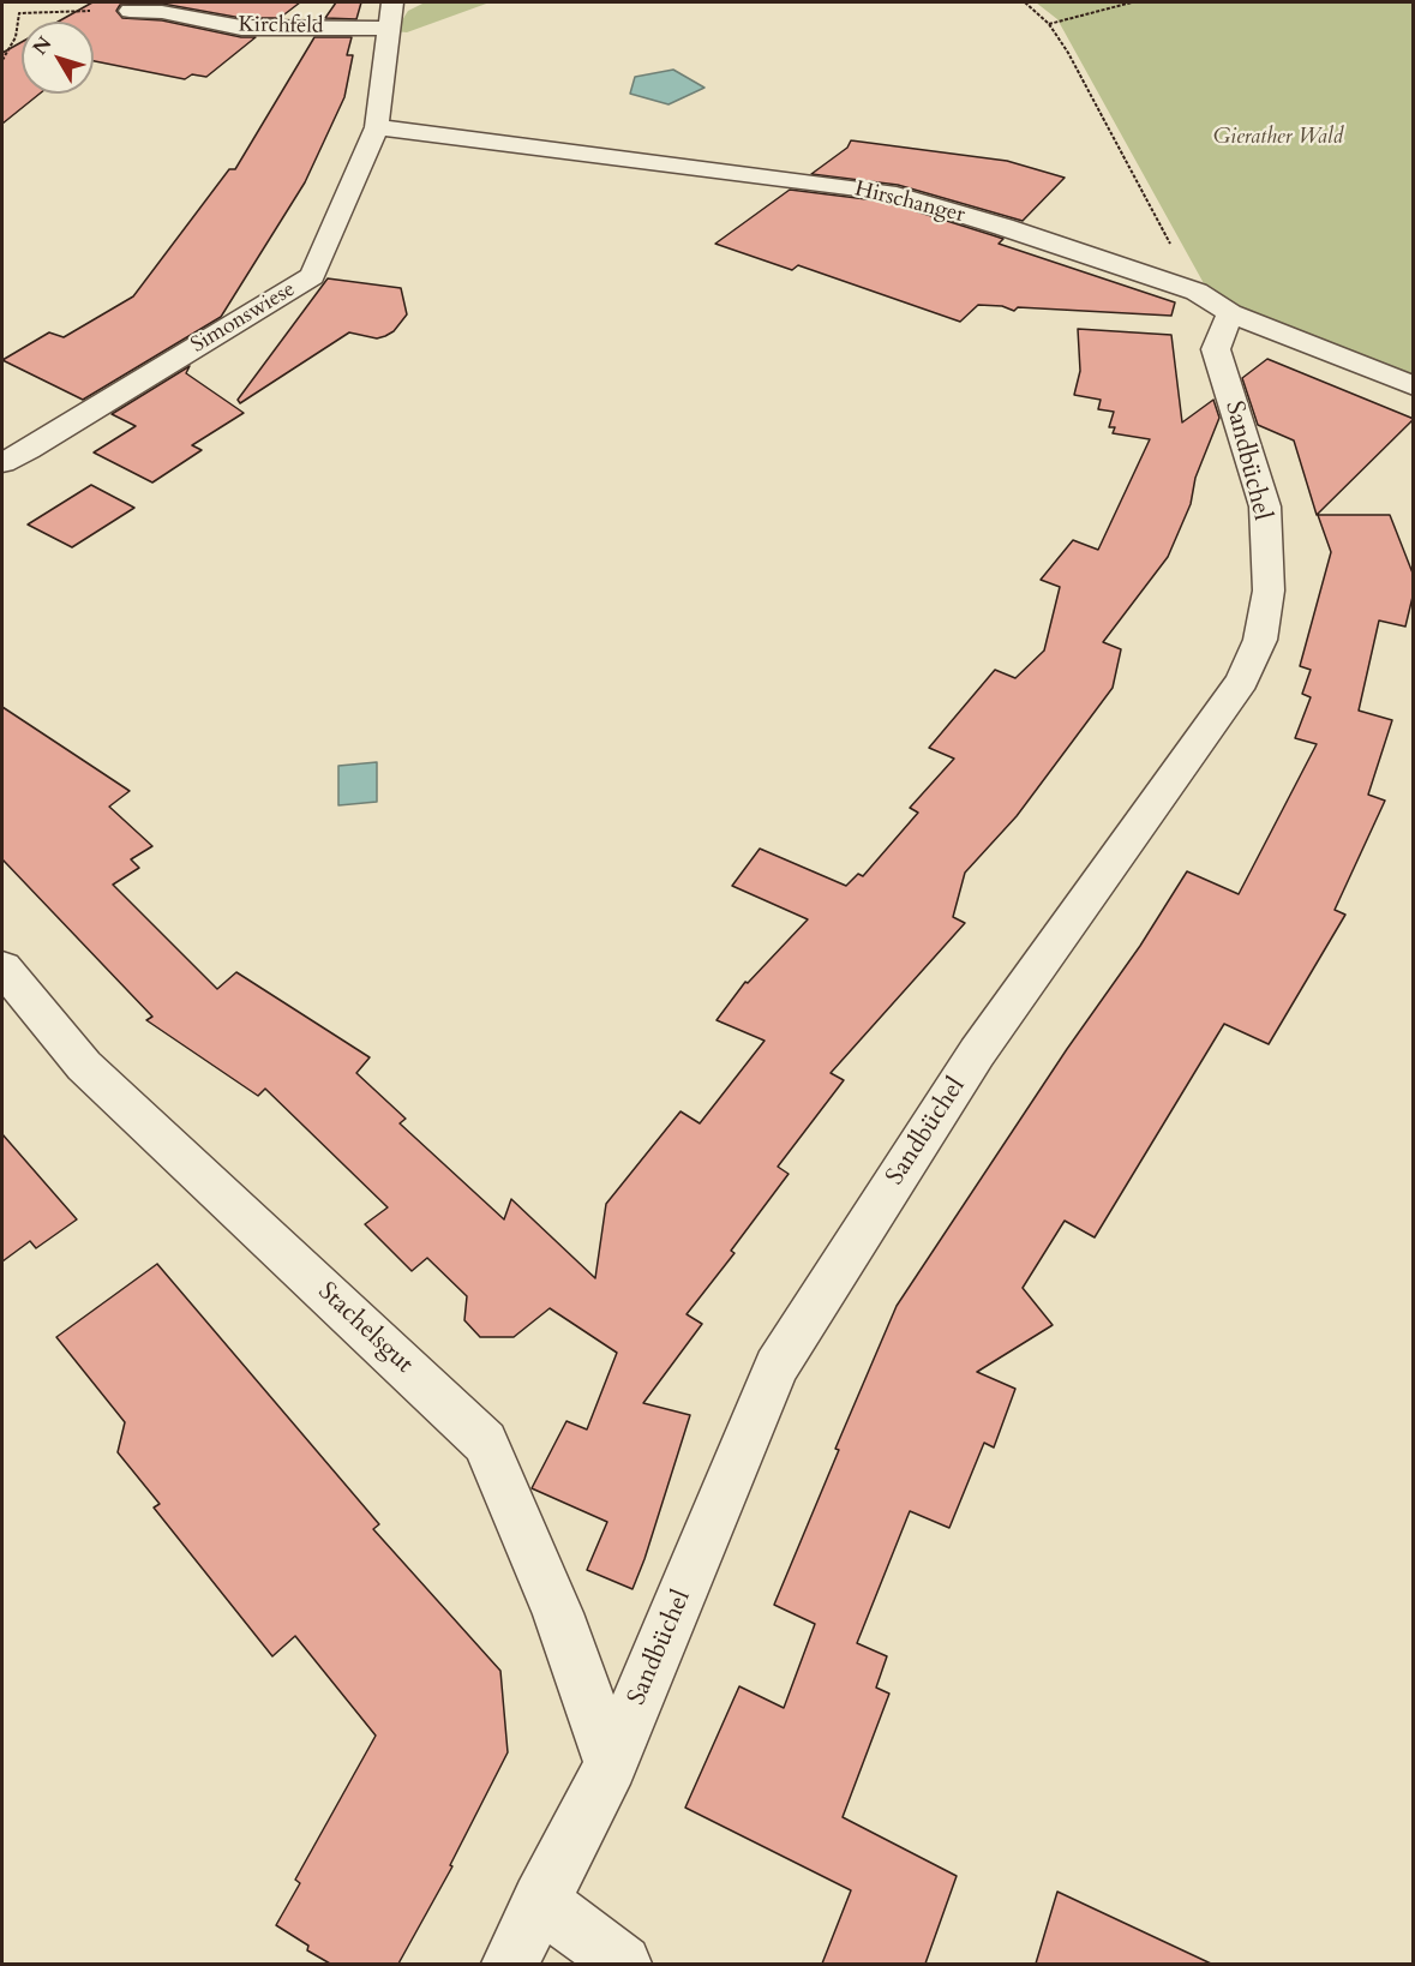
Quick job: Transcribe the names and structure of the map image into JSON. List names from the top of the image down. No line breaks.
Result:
{"streets":{"street":["Kirchfeld","Hirschanger","Simonswiese","Sandbüchel","Stachelsgut"]},"crossings":[["Kirchfeld","Simonswiese"],["Hirschanger","Simonswiese"],["Hirschanger","Sandbüchel"],["Sandbüchel","Stachelsgut"]],"parks":["Gierather Wald"],"north":"top left"}
